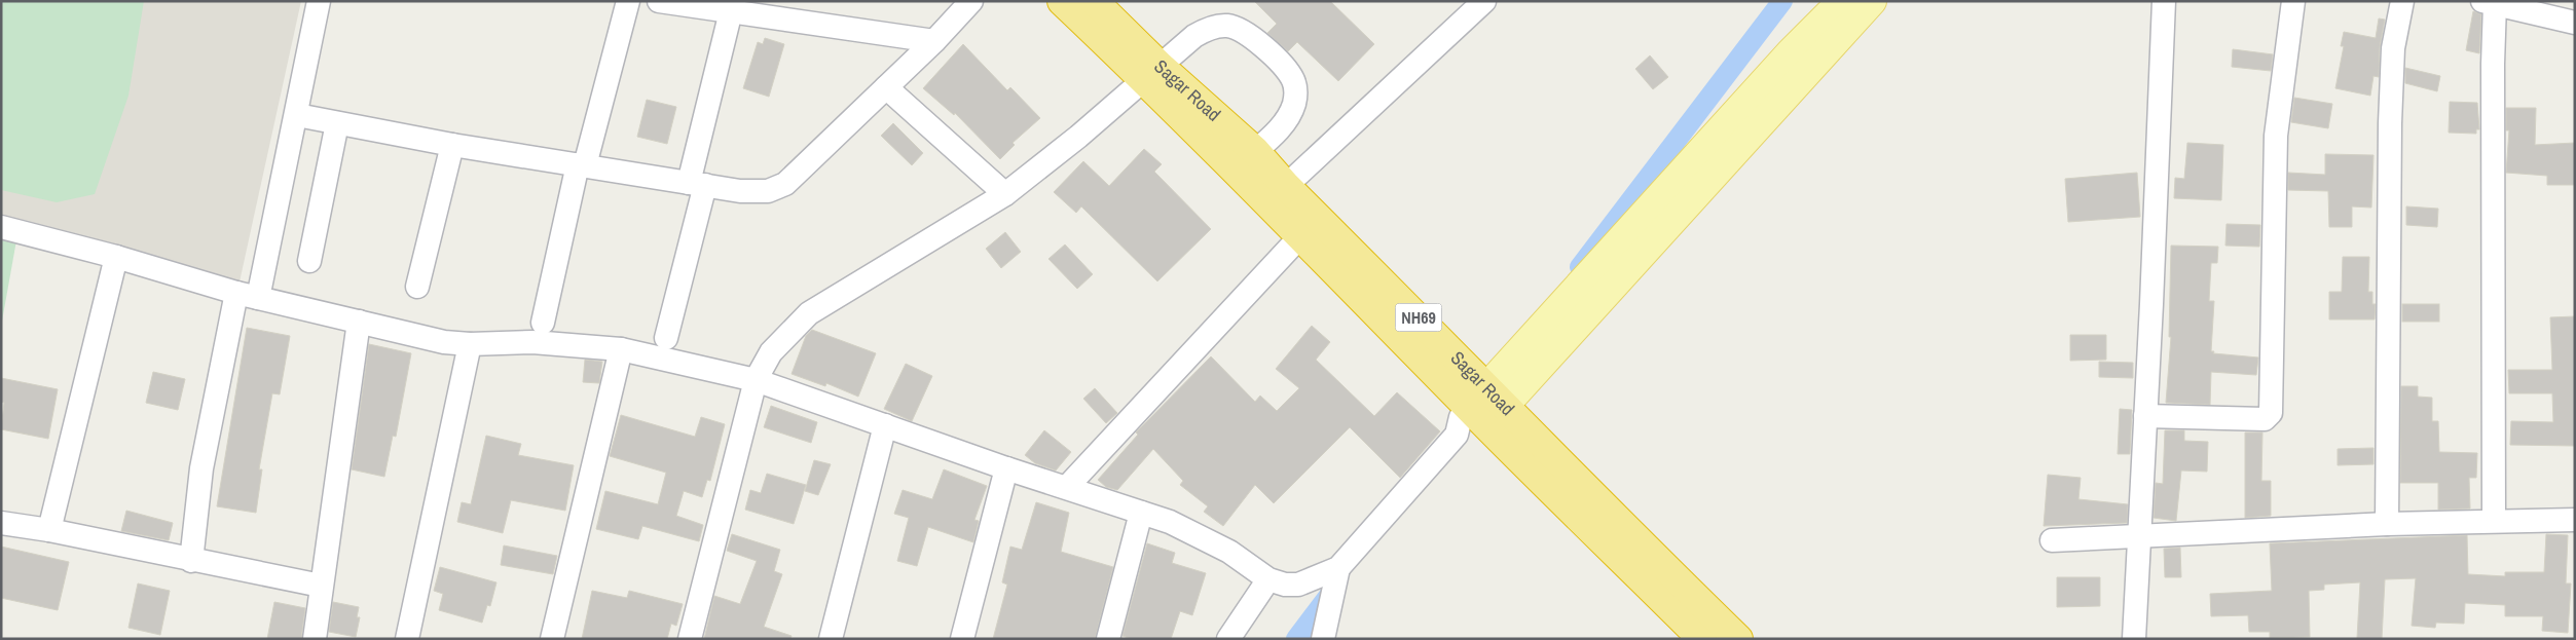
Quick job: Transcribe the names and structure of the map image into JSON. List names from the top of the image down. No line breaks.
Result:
{"streets":{"highway":["Sagar Road","NH69"]}}
